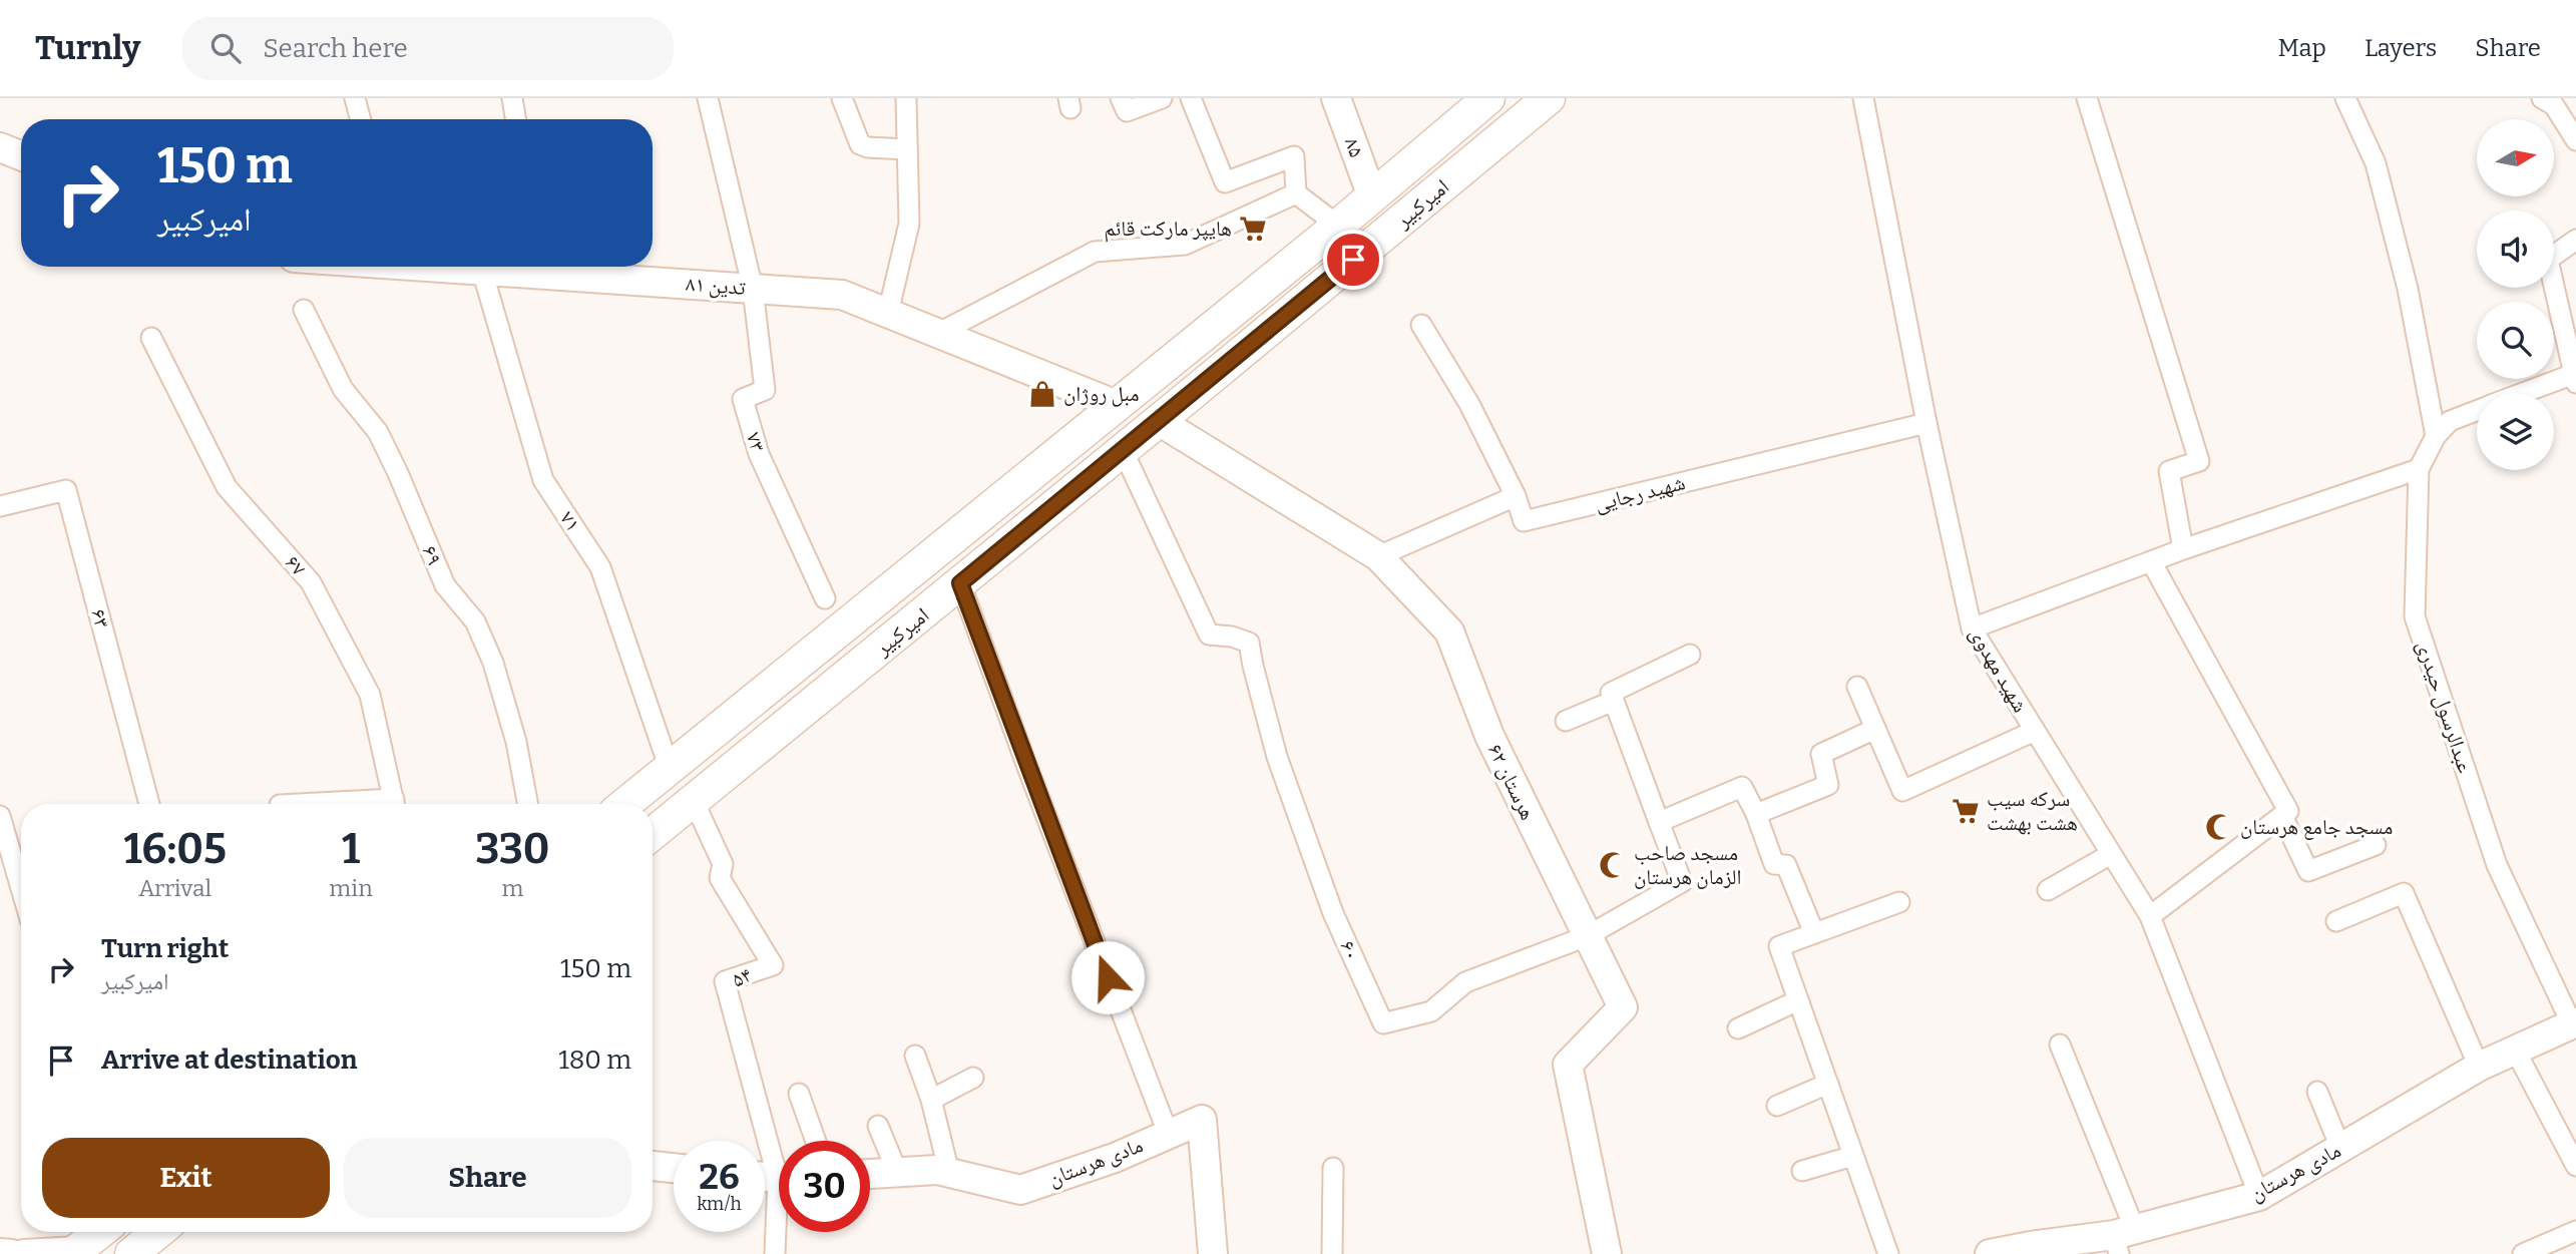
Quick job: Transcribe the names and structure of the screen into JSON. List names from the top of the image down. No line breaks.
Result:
{"streets":{"main road":["امیرکبیر"],"street":["۸۵","تدین ۸۱","۷۳","شهید رجایی","۷۱","۶۹","۶۷","۶۳","شهید مهدوی","عبدالرسول حیدری","هرستان ۶۲","۶۰","۵۴","مادی هرستان"]},"crossings":[["۸۵","امیرکبیر"],["امیرکبیر","تدین ۸۱"],["امیرکبیر","۷۱"],["امیرکبیر","هرستان ۶۲"],["امیرکبیر","۶۰"],["امیرکبیر","۵۴"],["تدین ۸۱","۷۳"],["تدین ۸۱","۷۱"],["شهید رجایی","شهید مهدوی"],["شهید مهدوی","مادی هرستان"],["عبدالرسول حیدری","مادی هرستان"],["هرستان ۶۲","۶۰"]],"places":{"supermarket":["هایپر مارکت قائم","سرکه سیب هشت بهشت"],"shop":["مبل روژان"],"mosque":["مسجد جامع هرستان","مسجد صاحب الزمان هرستان"]},"north":"right","page":{"header":"Turnly","search":"Search here","nav":["Map","Layers","Share"],"turn":["150 m","امیرکبیر"],"eta":["16:05","Arrival","1","min","330","m"],"list":[{"name":"Turn right","note":"امیرکبیر","value":"150 m"},{"name":"Arrive at destination","value":"180 m"}],"buttons":["Exit","Share"],"speed":"26 km/h","limit":"30"}}
